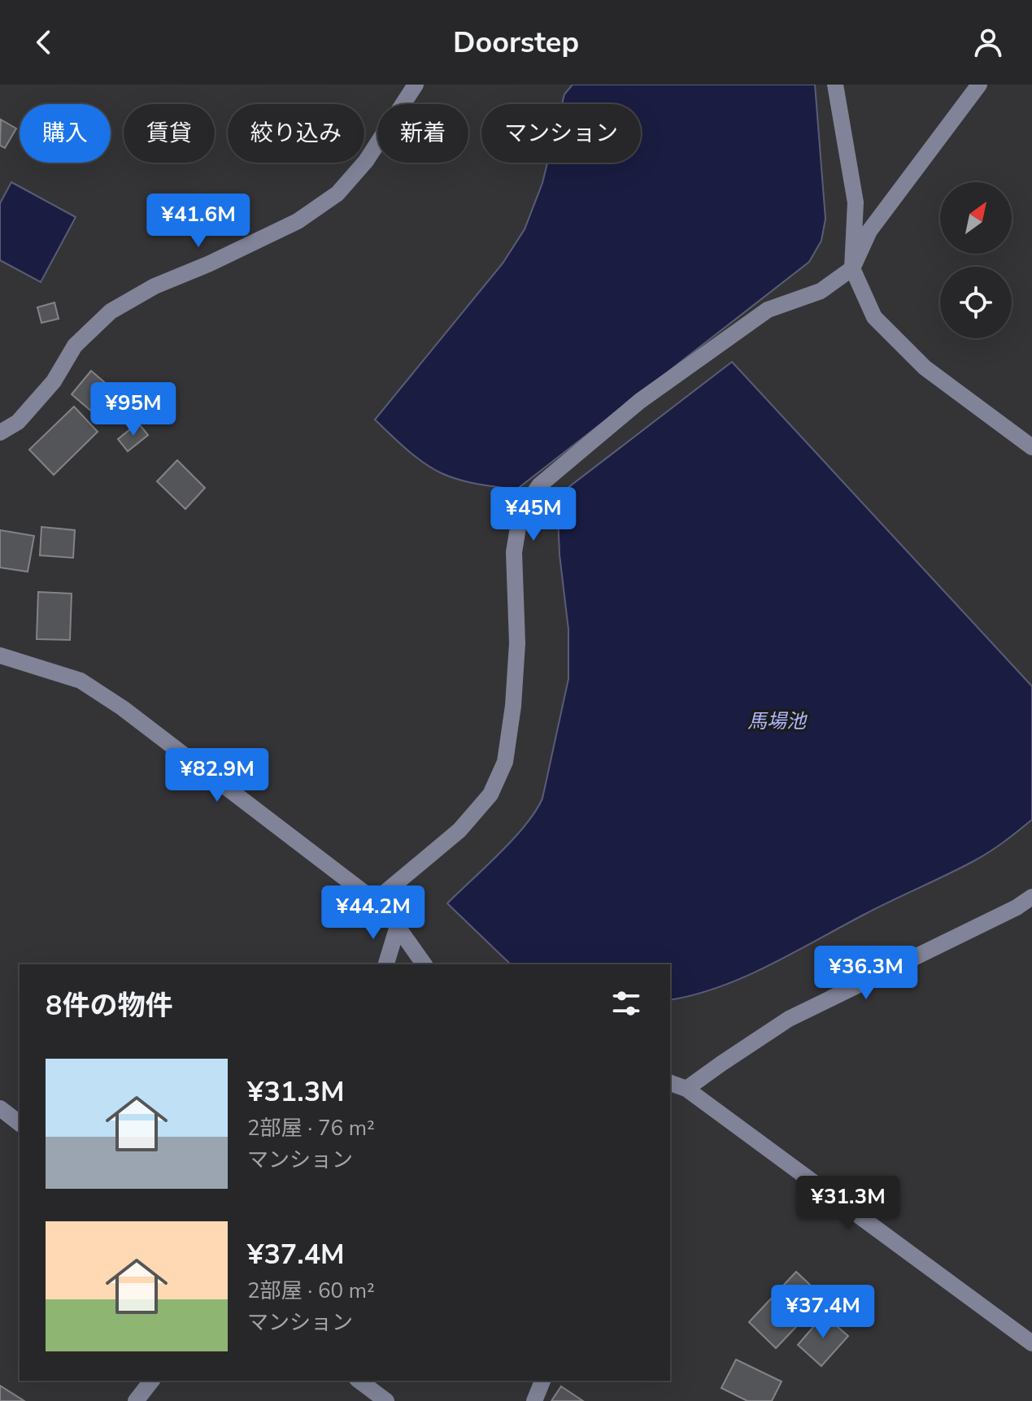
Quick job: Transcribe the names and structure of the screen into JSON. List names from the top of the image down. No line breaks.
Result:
{"water":["馬場池"],"north":"top right","page":{"header":"Doorstep","chip":["購入","賃貸","絞り込み","新着","マンション"],"price":["¥41.6M","¥95M","¥45M","¥82.9M","¥44.2M","¥36.3M","¥31.3M","¥37.4M"],"heading":"8件の物件","list":[{"name":"¥31.3M","note":"2部屋 · 76 m² · マンション"},{"name":"¥37.4M","note":"2部屋 · 60 m² · マンション"}]}}
